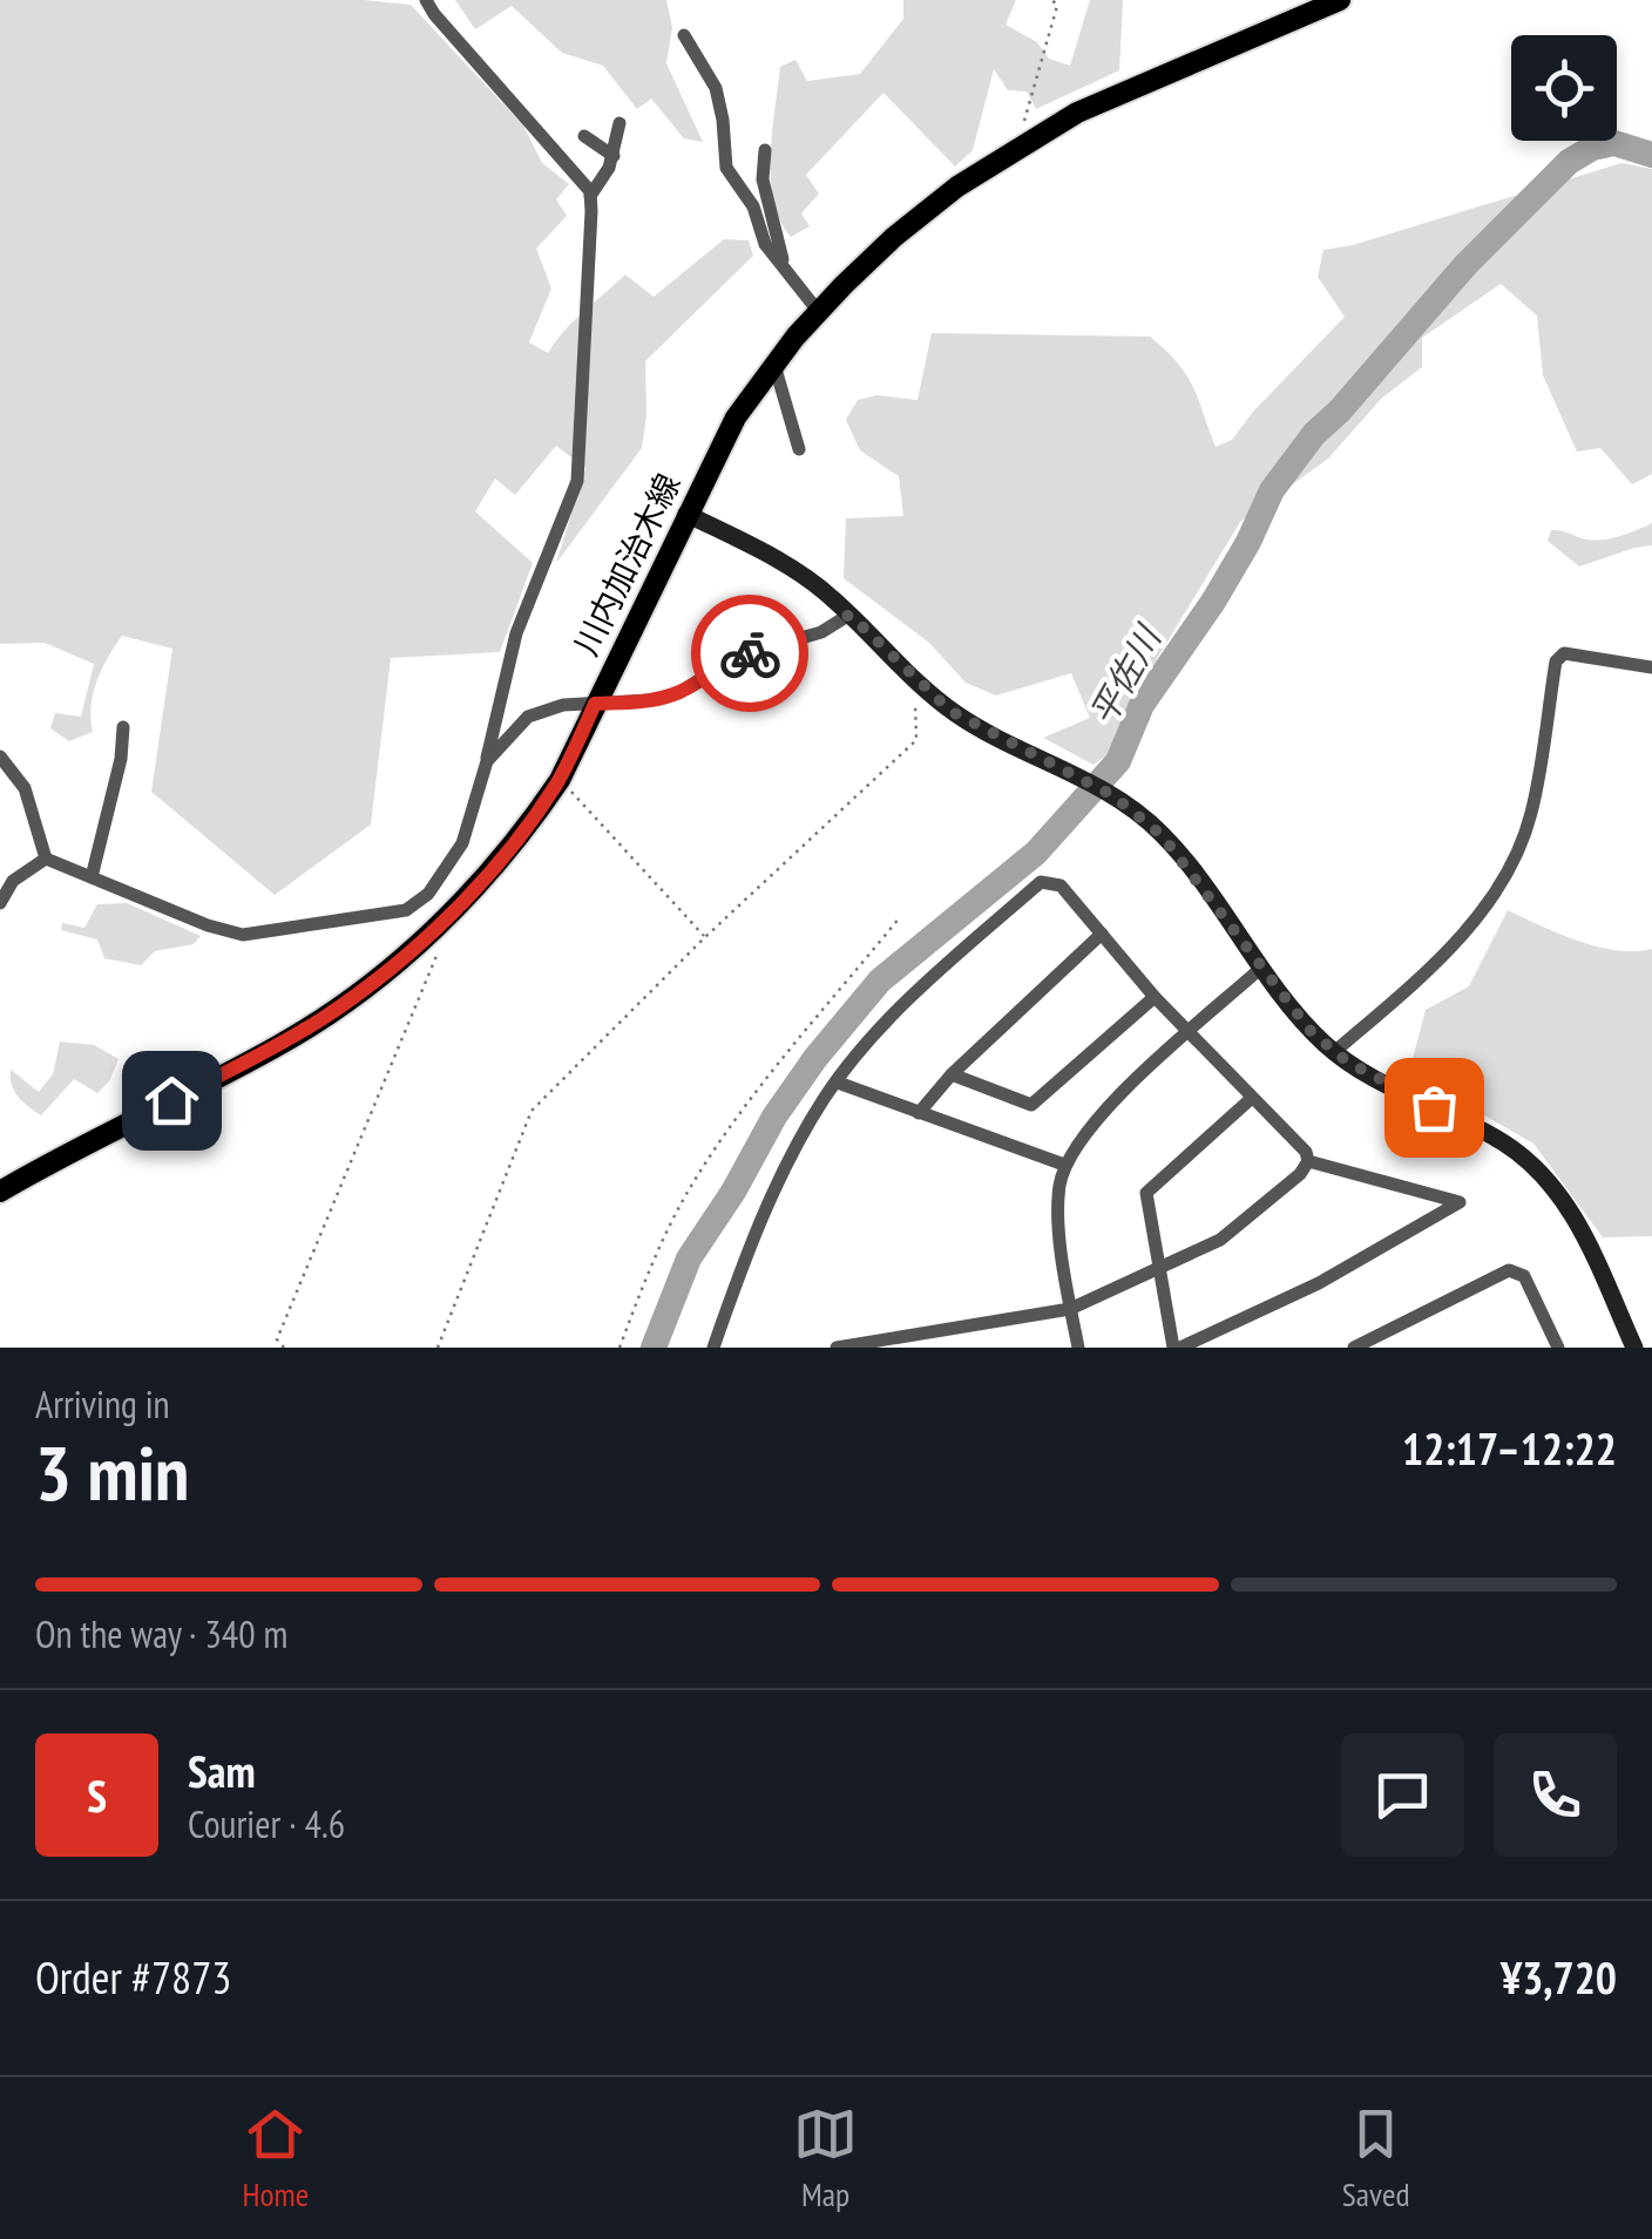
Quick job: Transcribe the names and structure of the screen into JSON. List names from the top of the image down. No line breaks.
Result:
{"streets":{"main road":["川内加治木線"]},"water":["平佐川"],"page":{"heading":["3 min","Arriving in","12:17–12:22"],"panel":["Sam","Courier · 4.6","Order #7873","¥3,720"],"bar":"On the way · 340 m","round":"S","tabs":["Home","Map","Saved"]}}
